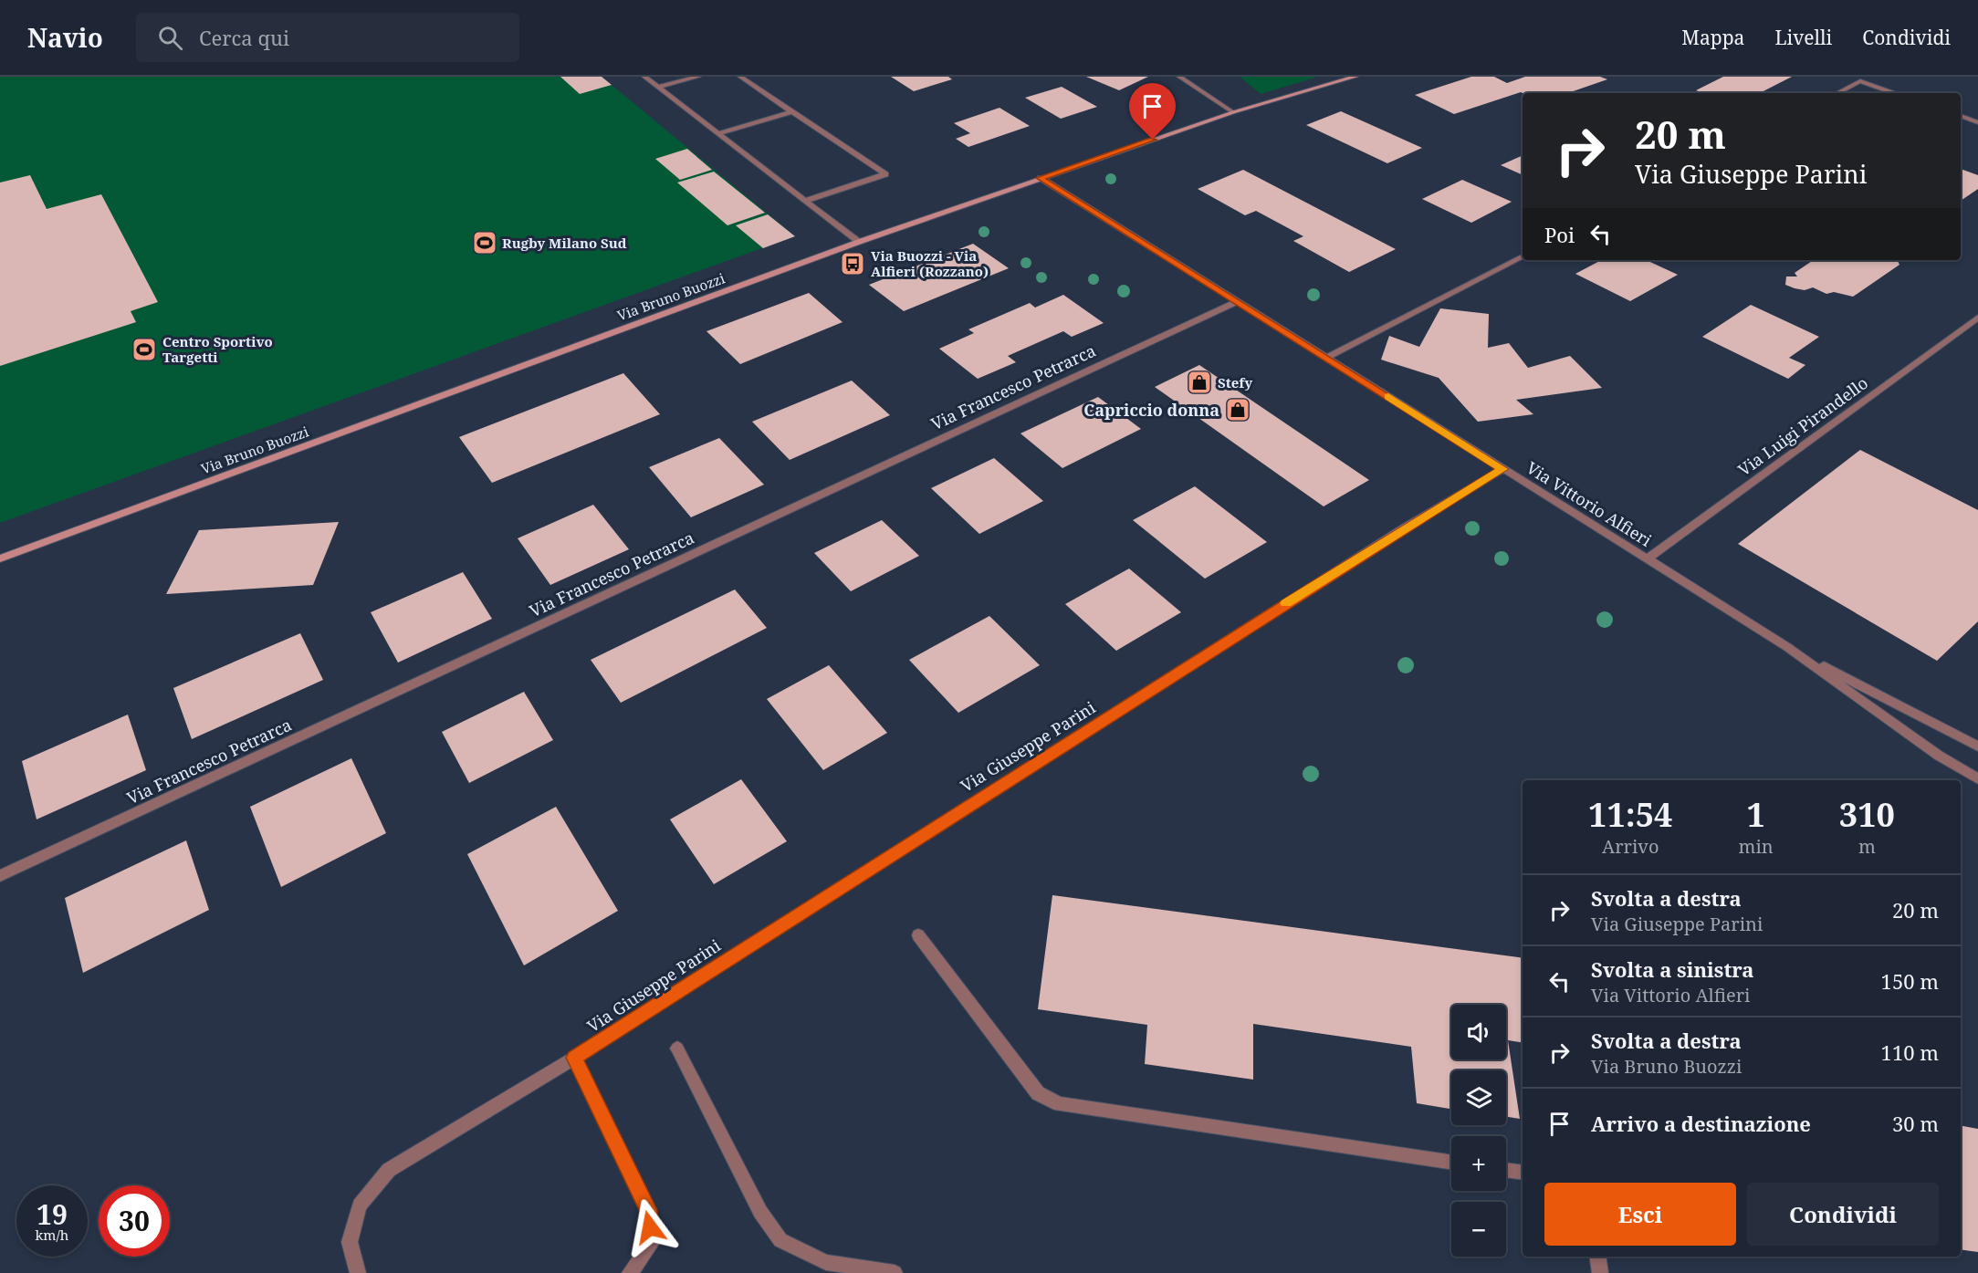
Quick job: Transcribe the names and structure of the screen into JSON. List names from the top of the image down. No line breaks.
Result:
{"streets":{"main road":["Via Bruno Buozzi"],"street":["Via Francesco Petrarca","Via Luigi Pirandello","Via Vittorio Alfieri","Via Giuseppe Parini"]},"crossings":[["Via Bruno Buozzi","Via Vittorio Alfieri"],["Via Francesco Petrarca","Via Vittorio Alfieri"],["Via Luigi Pirandello","Via Vittorio Alfieri"],["Via Vittorio Alfieri","Via Giuseppe Parini"]],"places":{"sports":["Rugby Milano Sud","Centro Sportivo Targetti"],"bus stop":["Via Buozzi - Via Alfieri (Rozzano)"],"shop":["Stefy","Capriccio donna"]},"page":{"header":"Navio","search":"Cerca qui","nav":["Mappa","Livelli","Condividi"],"turn":["20 m","Via Giuseppe Parini"],"then":"Poi","eta":["11:54","Arrivo","1","min","310","m"],"list":[{"name":"Svolta a destra","note":"Via Giuseppe Parini","value":"20 m"},{"name":"Svolta a sinistra","note":"Via Vittorio Alfieri","value":"150 m"},{"name":"Svolta a destra","note":"Via Bruno Buozzi","value":"110 m"},{"name":"Arrivo a destinazione","value":"30 m"}],"map_buttons":["+","−"],"buttons":["Esci","Condividi"],"speed":"19 km/h","limit":"30"}}
